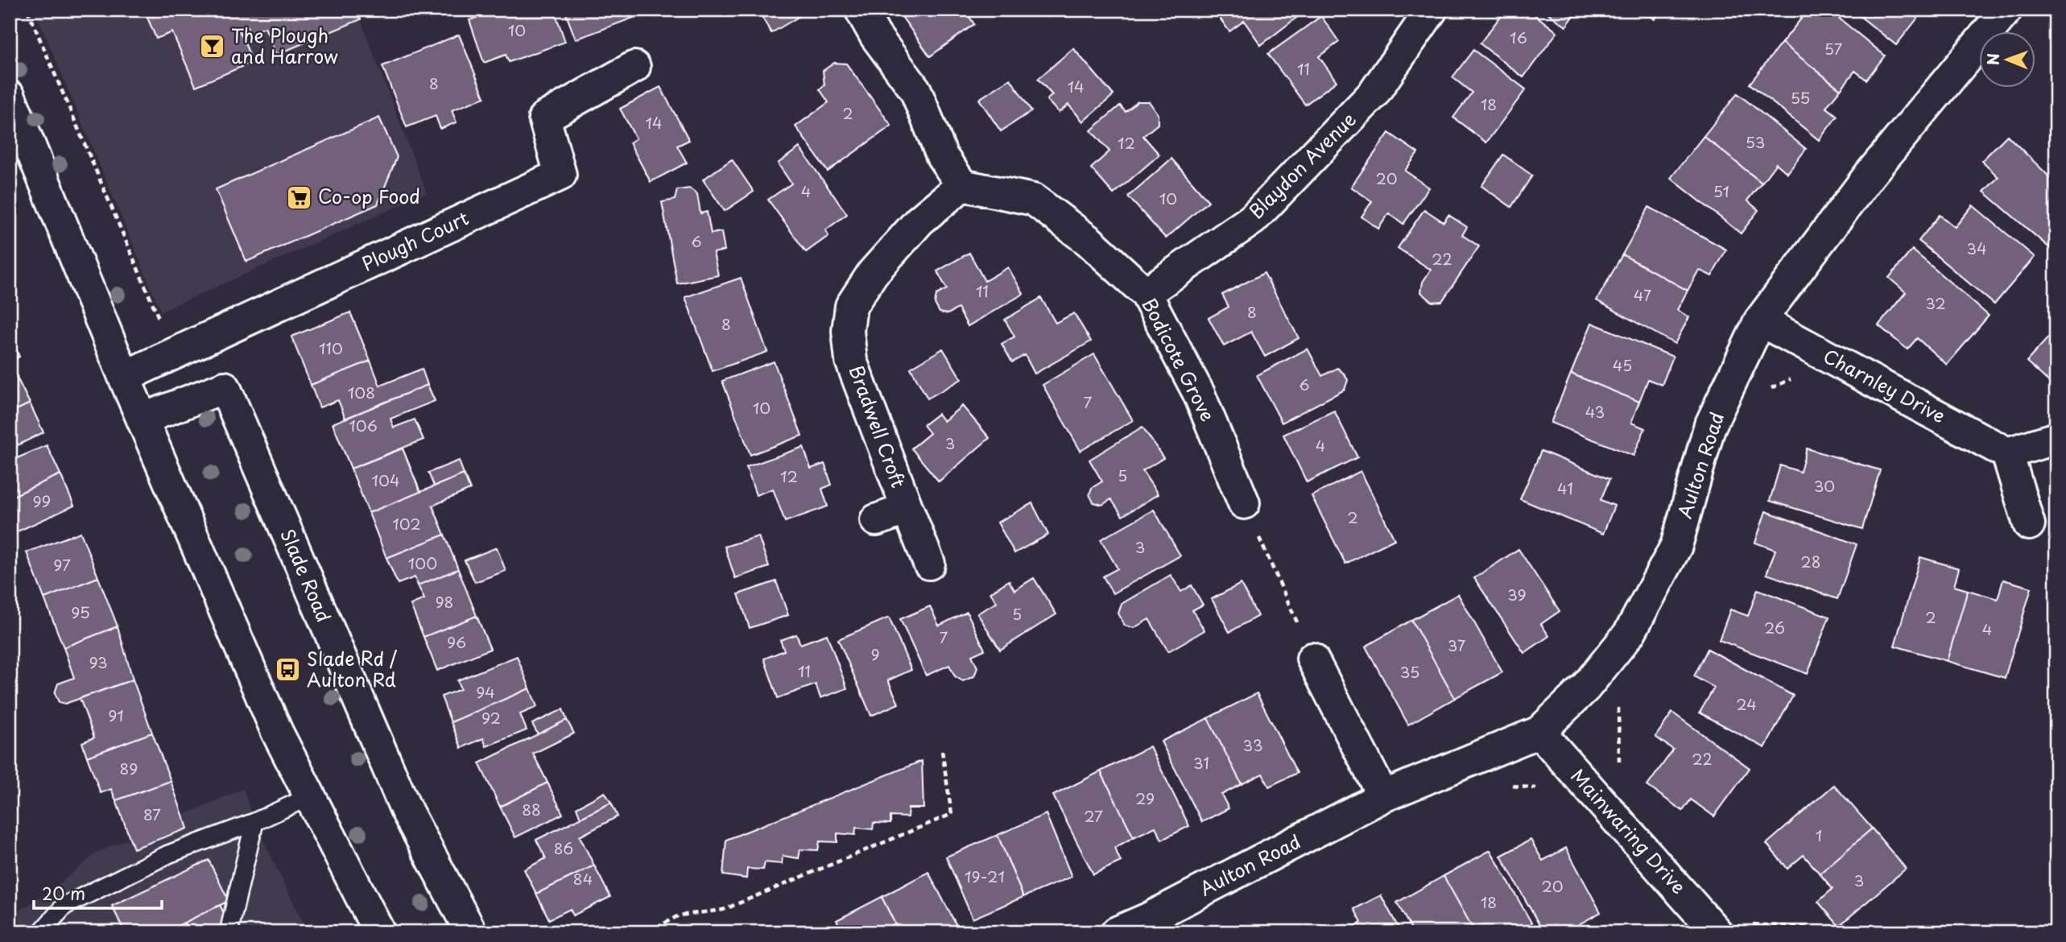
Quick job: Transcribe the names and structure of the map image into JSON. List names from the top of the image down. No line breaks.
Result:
{"streets":{"street":["Blaydon Avenue","Plough Court","Bodicote Grove","Charnley Drive","Bradwell Croft","Aulton Road","Slade Road","Mainwaring Drive"]},"crossings":[["Blaydon Avenue","Bodicote Grove"],["Bodicote Grove","Bradwell Croft"],["Charnley Drive","Aulton Road"],["Aulton Road","Mainwaring Drive"]],"places":{"bar":["The Plough and Harrow"],"supermarket":["Co-op Food"],"bus stop":["Slade Rd / Aulton Rd"]},"house_numbers":["10","16","57","11","8","14","55","18","2","14","53","12","20","4","51","10","6","34","22","11","47","32","8","8","110","45","6","108","7","10","43","106","3","4","5","12","104","30","41","99","2","102","3","28","100","97","39","98","95","5","2","26","4","7","96","37","9","93","11","35","94","24","91","92","33","22","31","89","29","88","87","27","1","86","19-21","84","3","20","18"],"scale_bar":"20 m","north":"left"}
